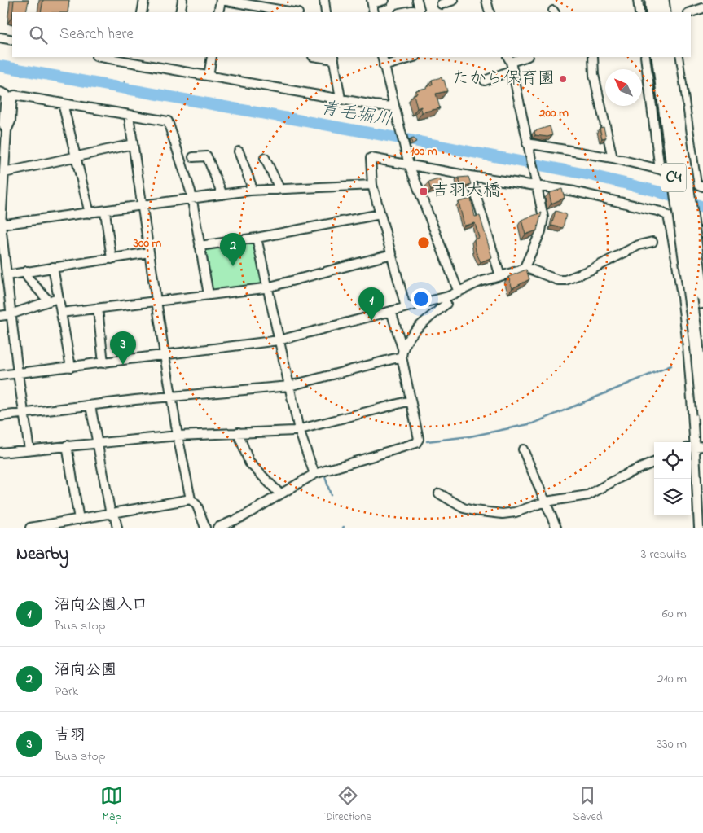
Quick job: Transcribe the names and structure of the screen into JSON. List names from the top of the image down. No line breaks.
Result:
{"streets":{"highway":["C4"]},"water":["青毛堀川"],"places":{"other":["たから保育園"],"transit":["吉羽大橋"]},"north":"top left","page":{"search":"Search here","pins":["2","1","3"],"heading":["Nearby","3 results"],"list":[{"mark":"1","name":"沼向公園入口","note":"Bus stop","value":"60 m"},{"mark":"2","name":"沼向公園","note":"Park","value":"210 m"},{"mark":"3","name":"吉羽","note":"Bus stop","value":"330 m"}],"nav":["Map","Directions","Saved"]},"rings":["200 m","100 m","300 m"]}
